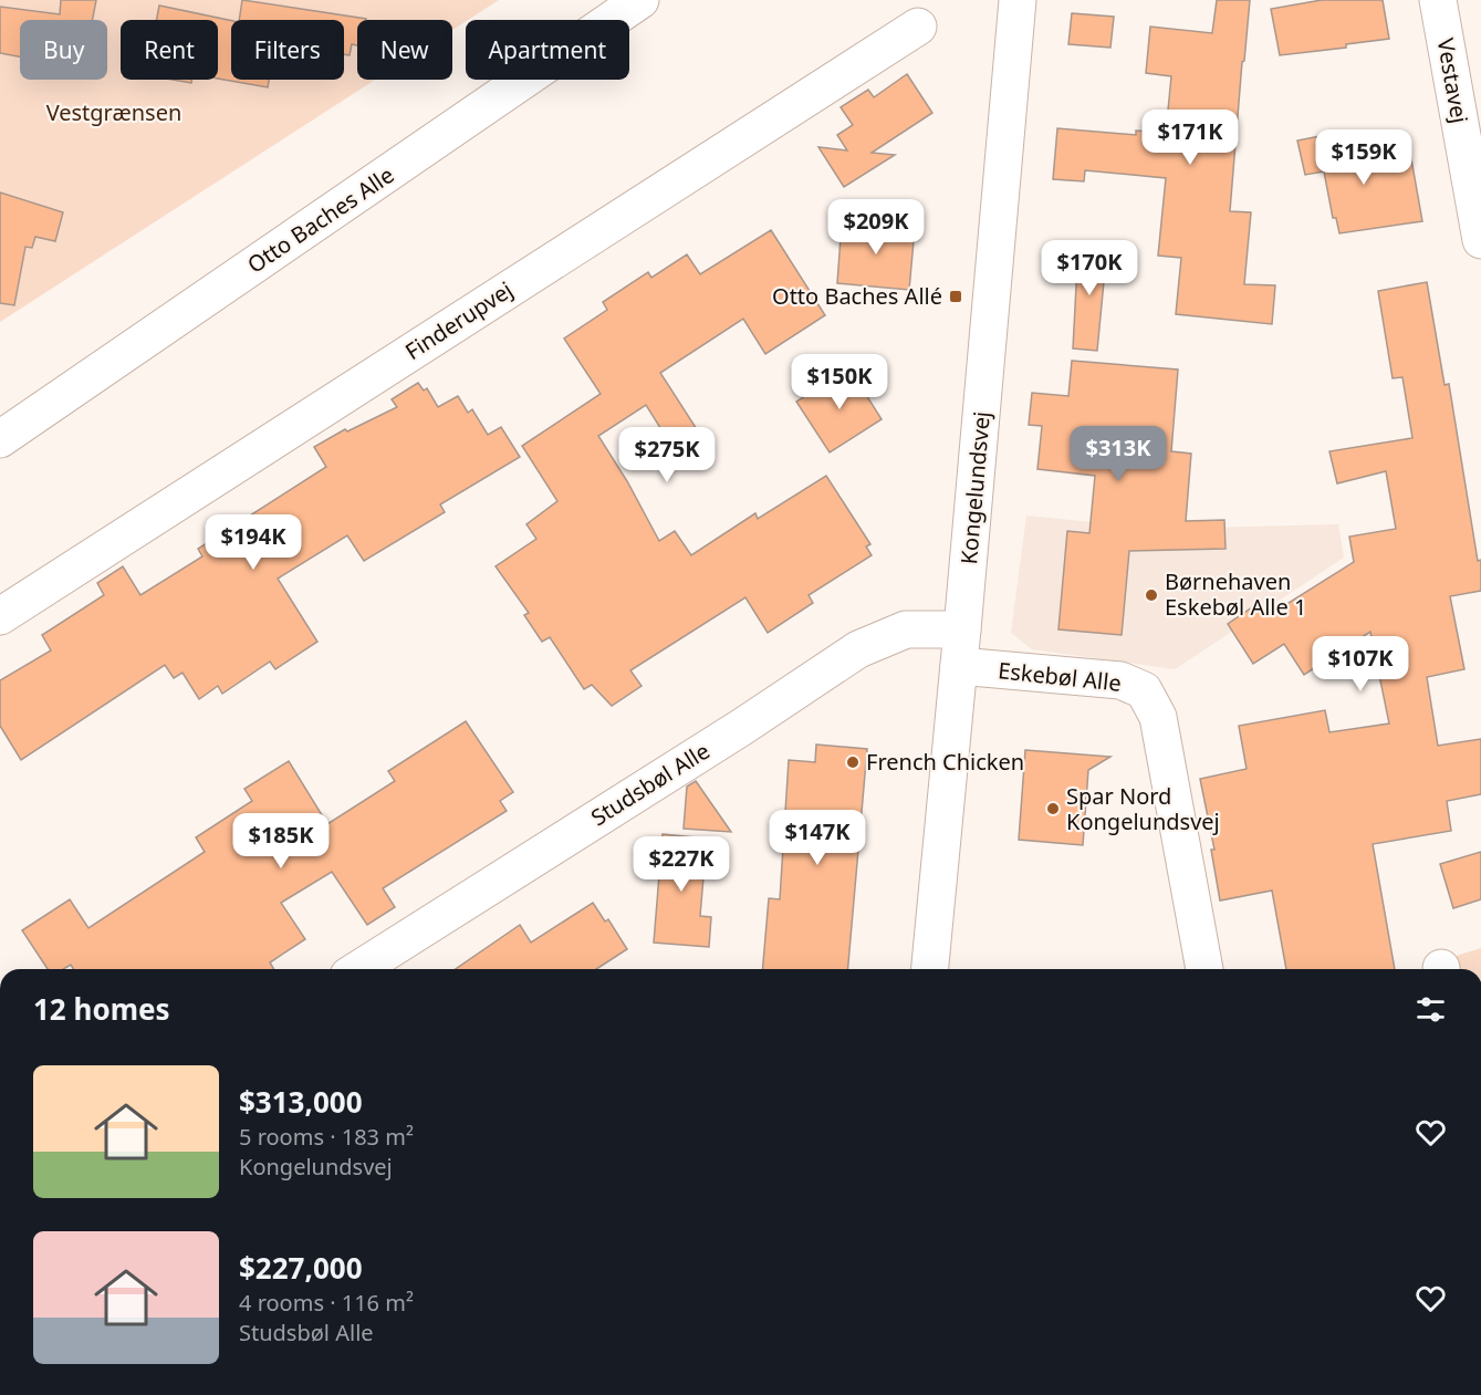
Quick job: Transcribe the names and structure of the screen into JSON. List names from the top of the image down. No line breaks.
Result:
{"streets":{"street":["Vestavej","Otto Baches Alle","Finderupvej","Kongelundsvej","Eskebøl Alle","Studsbøl Alle"]},"crossings":[["Kongelundsvej","Eskebøl Alle"],["Kongelundsvej","Studsbøl Alle"]],"parks":["Vestgrænsen"],"places":{"transit":["Otto Baches Allé"],"other":["Børnehaven Eskebøl Alle 1","French Chicken","Spar Nord Kongelundsvej"]},"page":{"chip":["Buy","Rent","Filters","New","Apartment"],"price":["$171K","$159K","$209K","$170K","$150K","$313K","$275K","$194K","$107K","$147K","$185K","$227K"],"heading":"12 homes","list":[{"name":"$313,000","note":"5 rooms · 183 m² · Kongelundsvej"},{"name":"$227,000","note":"4 rooms · 116 m² · Studsbøl Alle"}]}}
